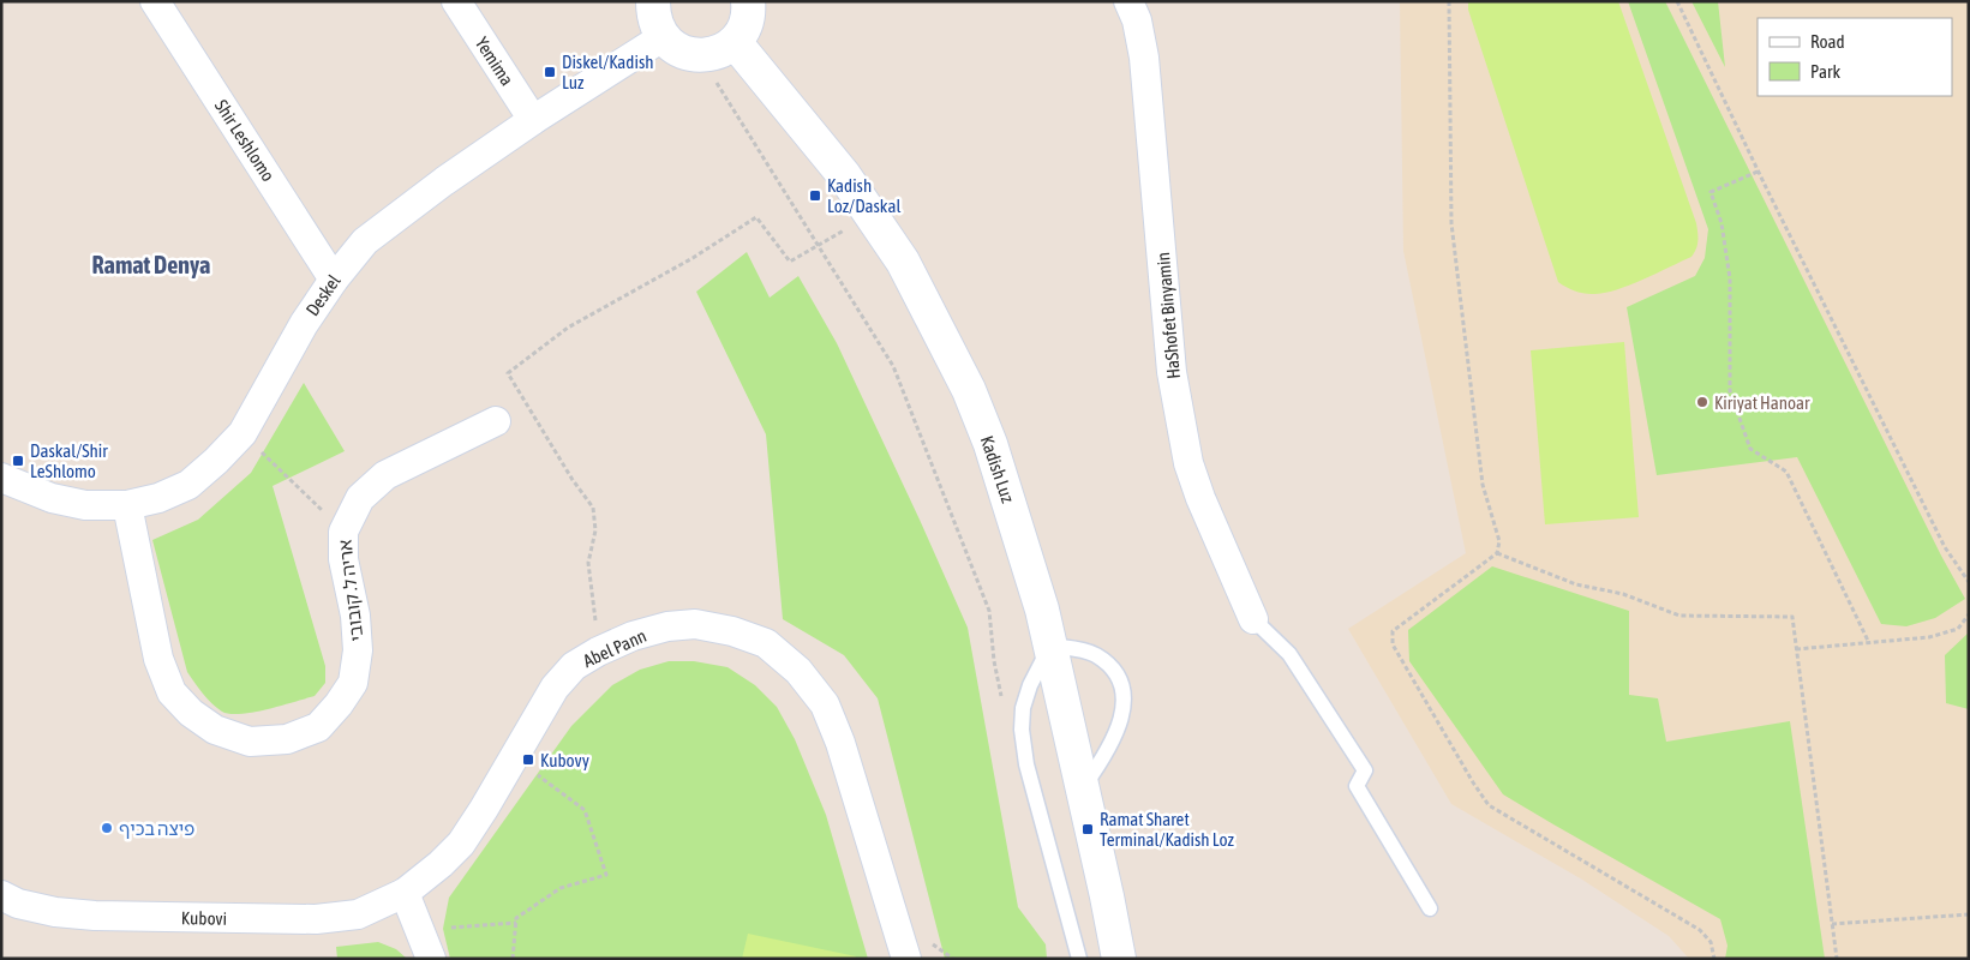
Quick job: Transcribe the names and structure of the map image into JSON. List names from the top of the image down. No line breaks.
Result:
{"streets":{"street":["Yemima","Shir Leshlomo","Deskel","HaShofet Binyamin","Kadish Luz","אריה ל. קובובי","Abel Pann","Kubovi"]},"crossings":[["Yemima","Deskel"],["Shir Leshlomo","Deskel"],["Deskel","אריה ל. קובובי"],["Abel Pann","Kubovi"]],"districts":["Ramat Denya"],"places":{"transit":["Diskel/Kadish Luz","Kadish Loz/Daskal","Daskal/Shir LeShlomo","Kubovy","Ramat Sharet Terminal/Kadish Loz"],"other":["Kiriyat Hanoar","פיצה בכיף"]},"legend":["Road","Park"]}
